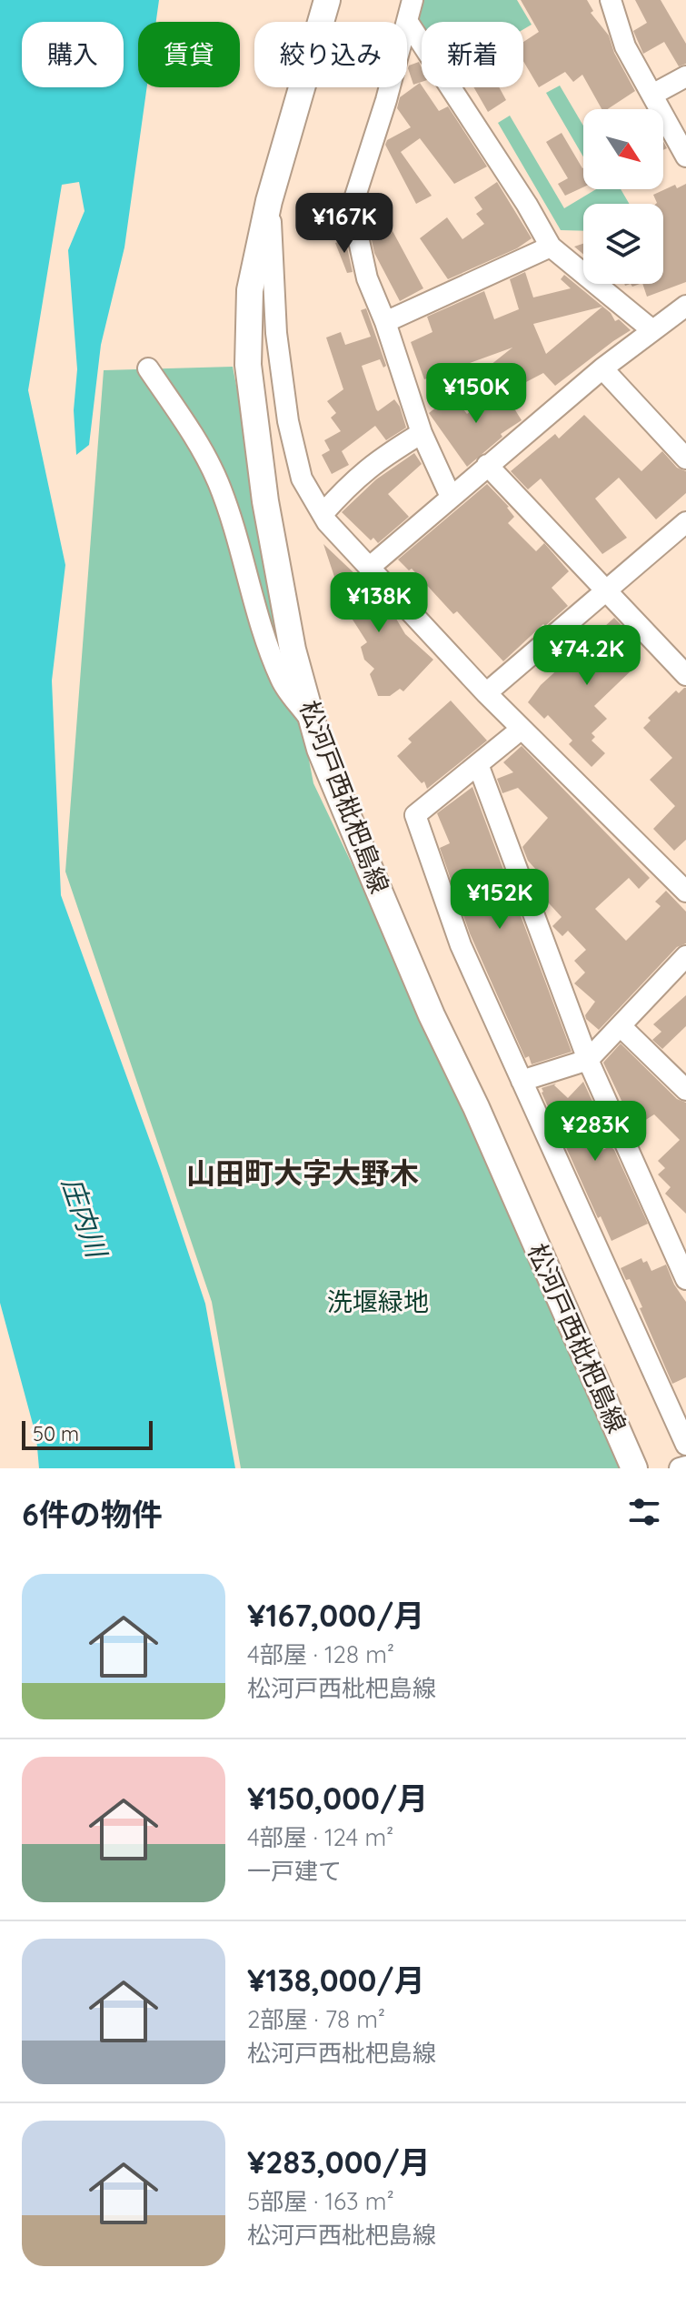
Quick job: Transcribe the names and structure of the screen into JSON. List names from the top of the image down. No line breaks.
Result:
{"streets":{"main road":["松河戸西枇杷島線"]},"districts":["山田町大字大野木"],"water":["庄内川"],"parks":["洗堰緑地"],"scale_bar":"50 m","north":"bottom right","page":{"chip":["購入","賃貸","絞り込み","新着"],"price":["¥167K","¥150K","¥138K","¥74.2K","¥152K","¥283K"],"scale":"50 m","heading":"6件の物件","list":[{"name":"¥167,000/月","note":"4部屋 · 128 m² · 松河戸西枇杷島線"},{"name":"¥150,000/月","note":"4部屋 · 124 m² · 一戸建て"},{"name":"¥138,000/月","note":"2部屋 · 78 m² · 松河戸西枇杷島線"},{"name":"¥283,000/月","note":"5部屋 · 163 m² · 松河戸西枇杷島線"}]}}
